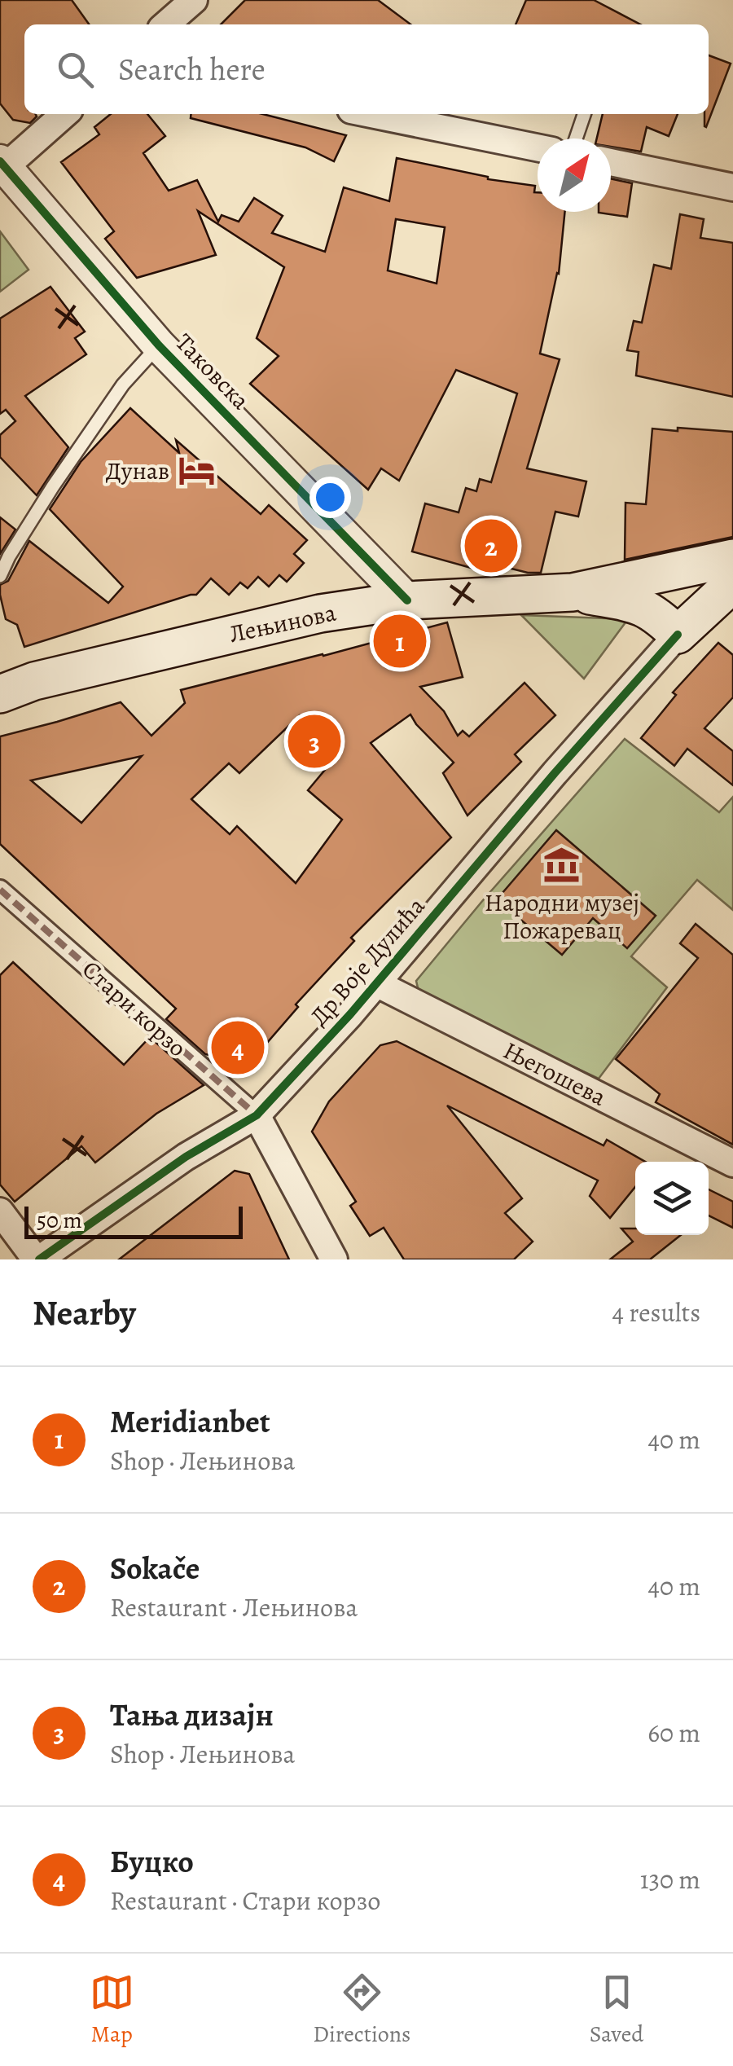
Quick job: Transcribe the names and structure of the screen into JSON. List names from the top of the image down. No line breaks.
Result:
{"streets":{"main road":["Лењинова","Др Воје Дулића"],"street":["Таковска","Стари корзо","Његошева"]},"crossings":[["Таковска","Лењинова"],["Лењинова","Др Воје Дулића"],["Др Воје Дулића","Стари корзо"],["Др Воје Дулића","Његошева"]],"places":{"hotel":["Дунав"],"museum":["Народни музеј Пожаревац"]},"scale_bar":"50 m","north":"top right","page":{"search":"Search here","pins":["2","1","3","4"],"scale":"50 m","heading":["Nearby","4 results"],"list":[{"mark":"1","name":"Meridianbet","note":"Shop · Лењинова","value":"40 m"},{"mark":"2","name":"Sokače","note":"Restaurant · Лењинова","value":"40 m"},{"mark":"3","name":"Тања дизајн","note":"Shop · Лењинова","value":"60 m"},{"mark":"4","name":"Буцко","note":"Restaurant · Стари корзо","value":"130 m"}],"nav":["Map","Directions","Saved"]}}
